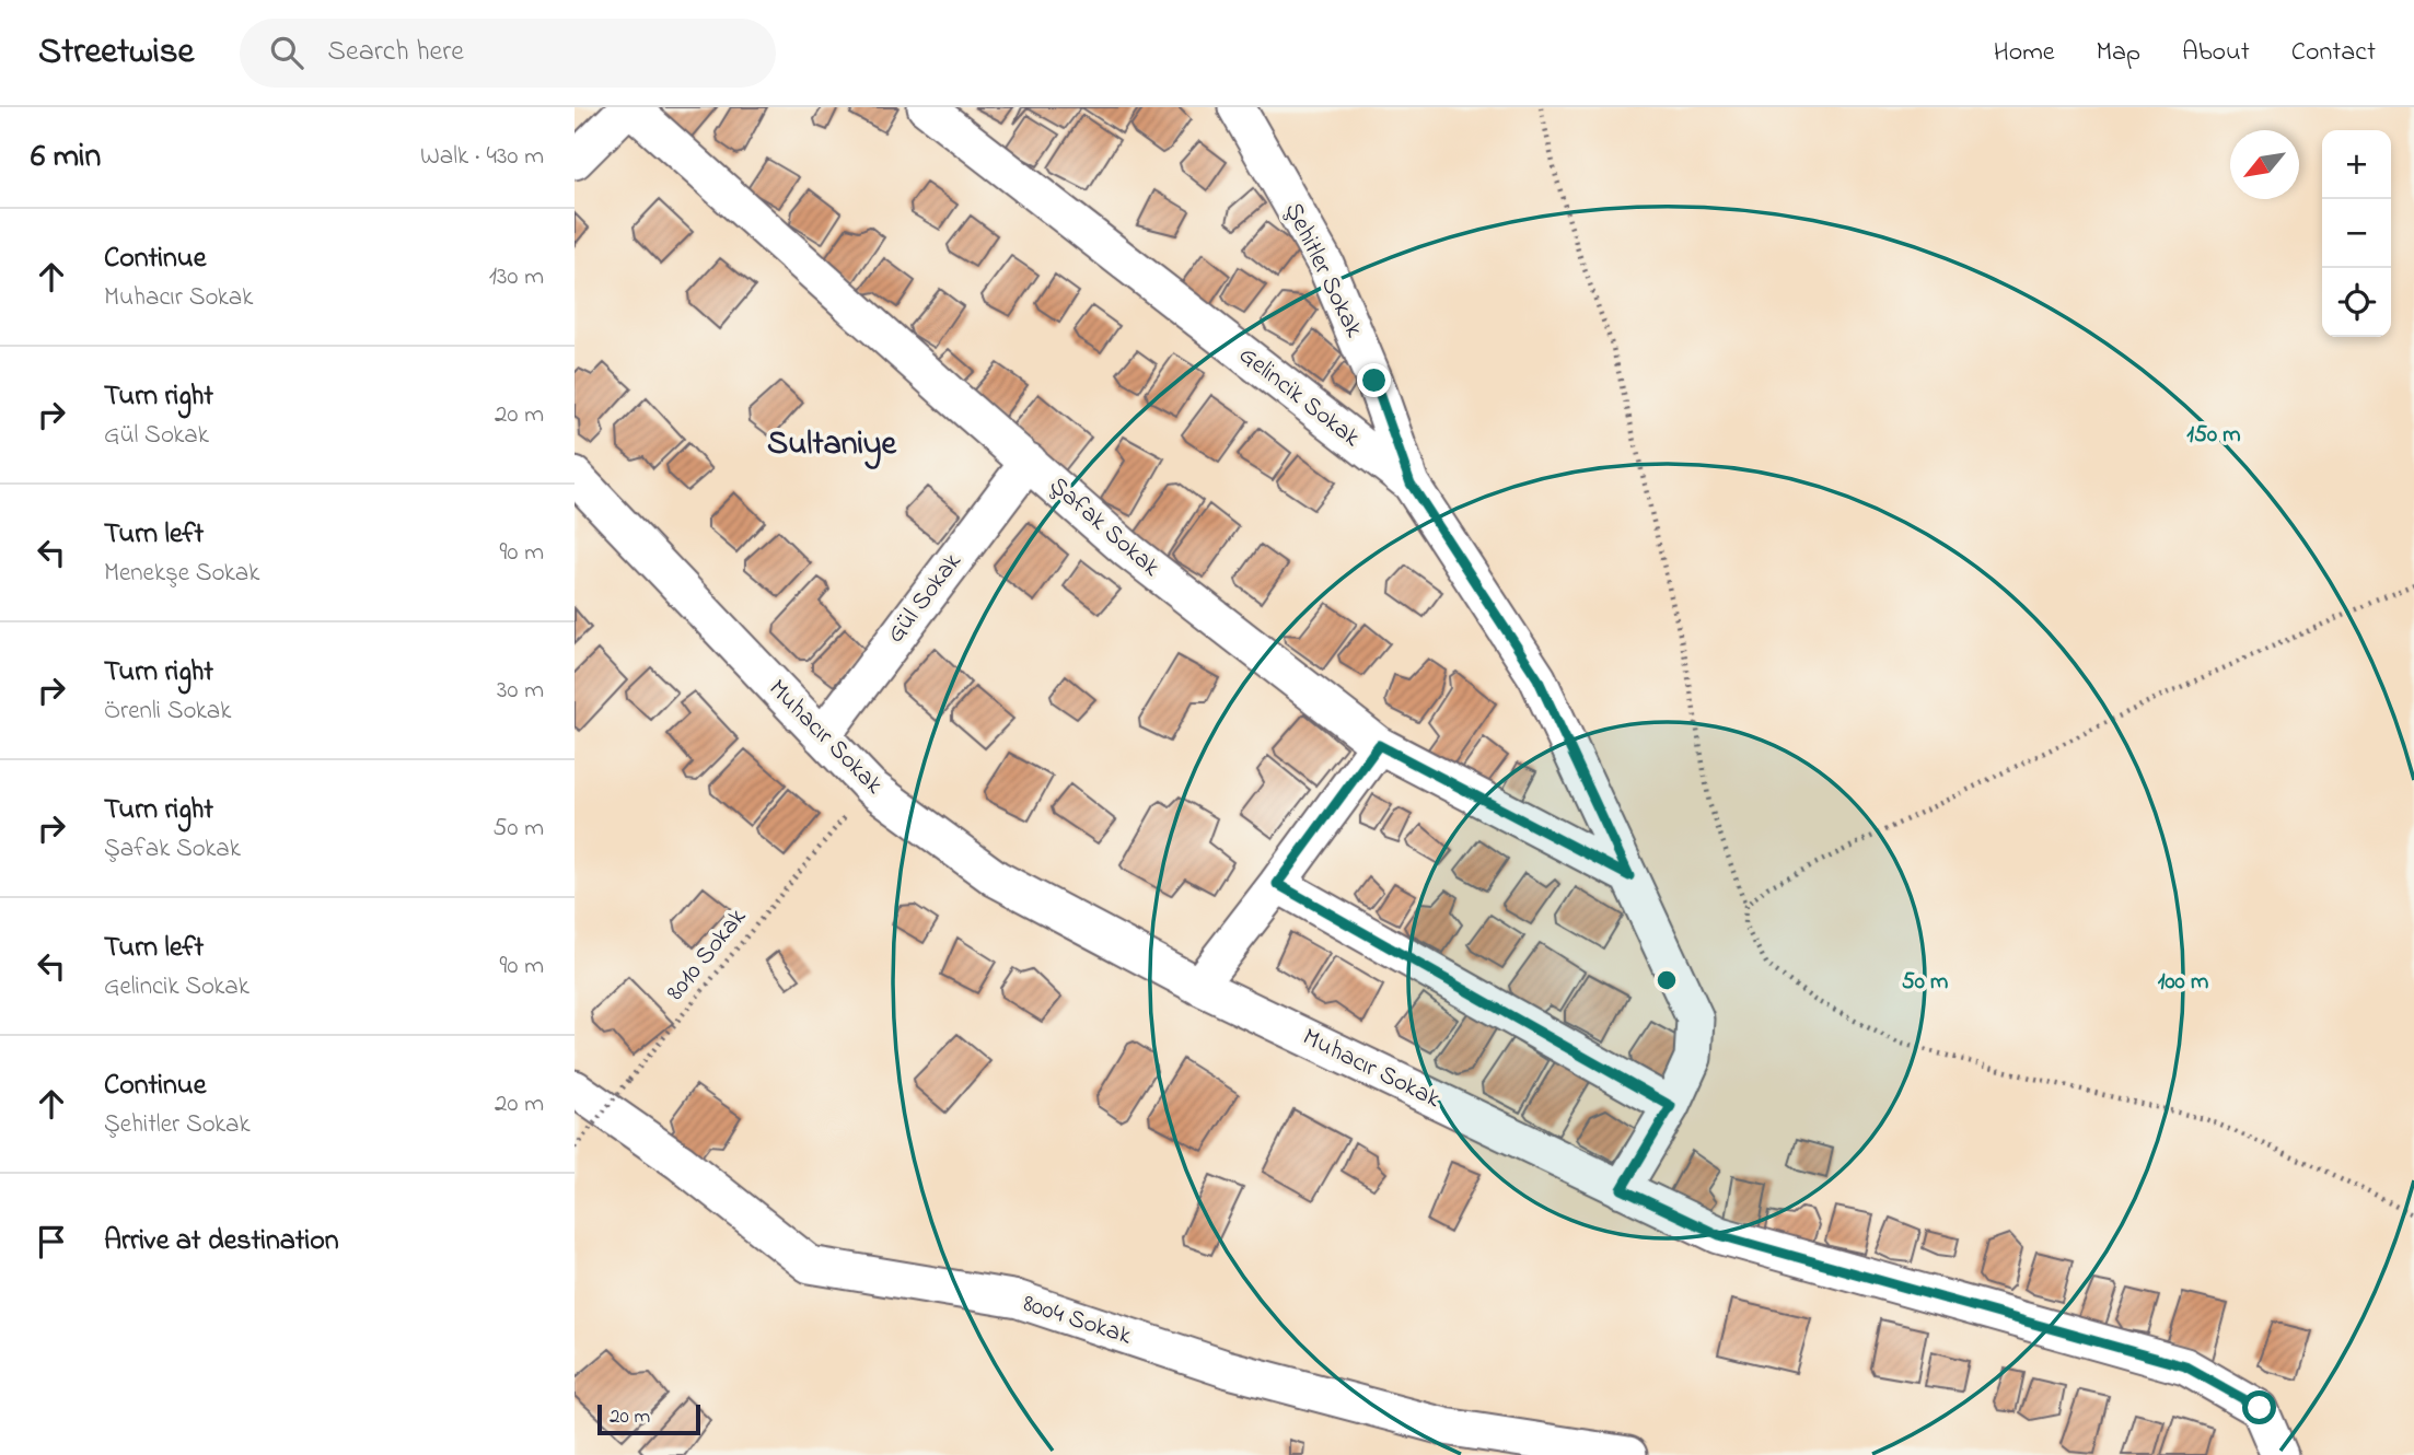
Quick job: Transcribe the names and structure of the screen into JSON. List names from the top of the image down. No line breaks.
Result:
{"streets":{"street":["Şehitler Sokak","Gelincik Sokak","Şafak Sokak","Gül Sokak","Muhacır Sokak","8004 Sokak"],"path":["8010 Sokak"]},"crossings":[["Şehitler Sokak","Gelincik Sokak"],["Gelincik Sokak","Şafak Sokak"],["Şafak Sokak","Gül Sokak"],["Gül Sokak","Muhacır Sokak"],["Muhacır Sokak","8010 Sokak"]],"districts":["Sultaniye"],"scale_bar":"20 m","north":"bottom left","page":{"header":"Streetwise","search":"Search here","nav":["Home","Map","About","Contact"],"heading":["6 min","Walk · 430 m"],"map_buttons":["+","−"],"list":[["Continue","Muhacır Sokak","130 m"],["Turn right","Gül Sokak","20 m"],["Turn left","Menekşe Sokak","90 m"],["Turn right","Örenli Sokak","30 m"],["Turn right","Şafak Sokak","50 m"],["Turn left","Gelincik Sokak","90 m"],["Continue","Şehitler Sokak","20 m"],"Arrive at destination"],"scale":"20 m"},"rings":["150 m","50 m","100 m"]}
